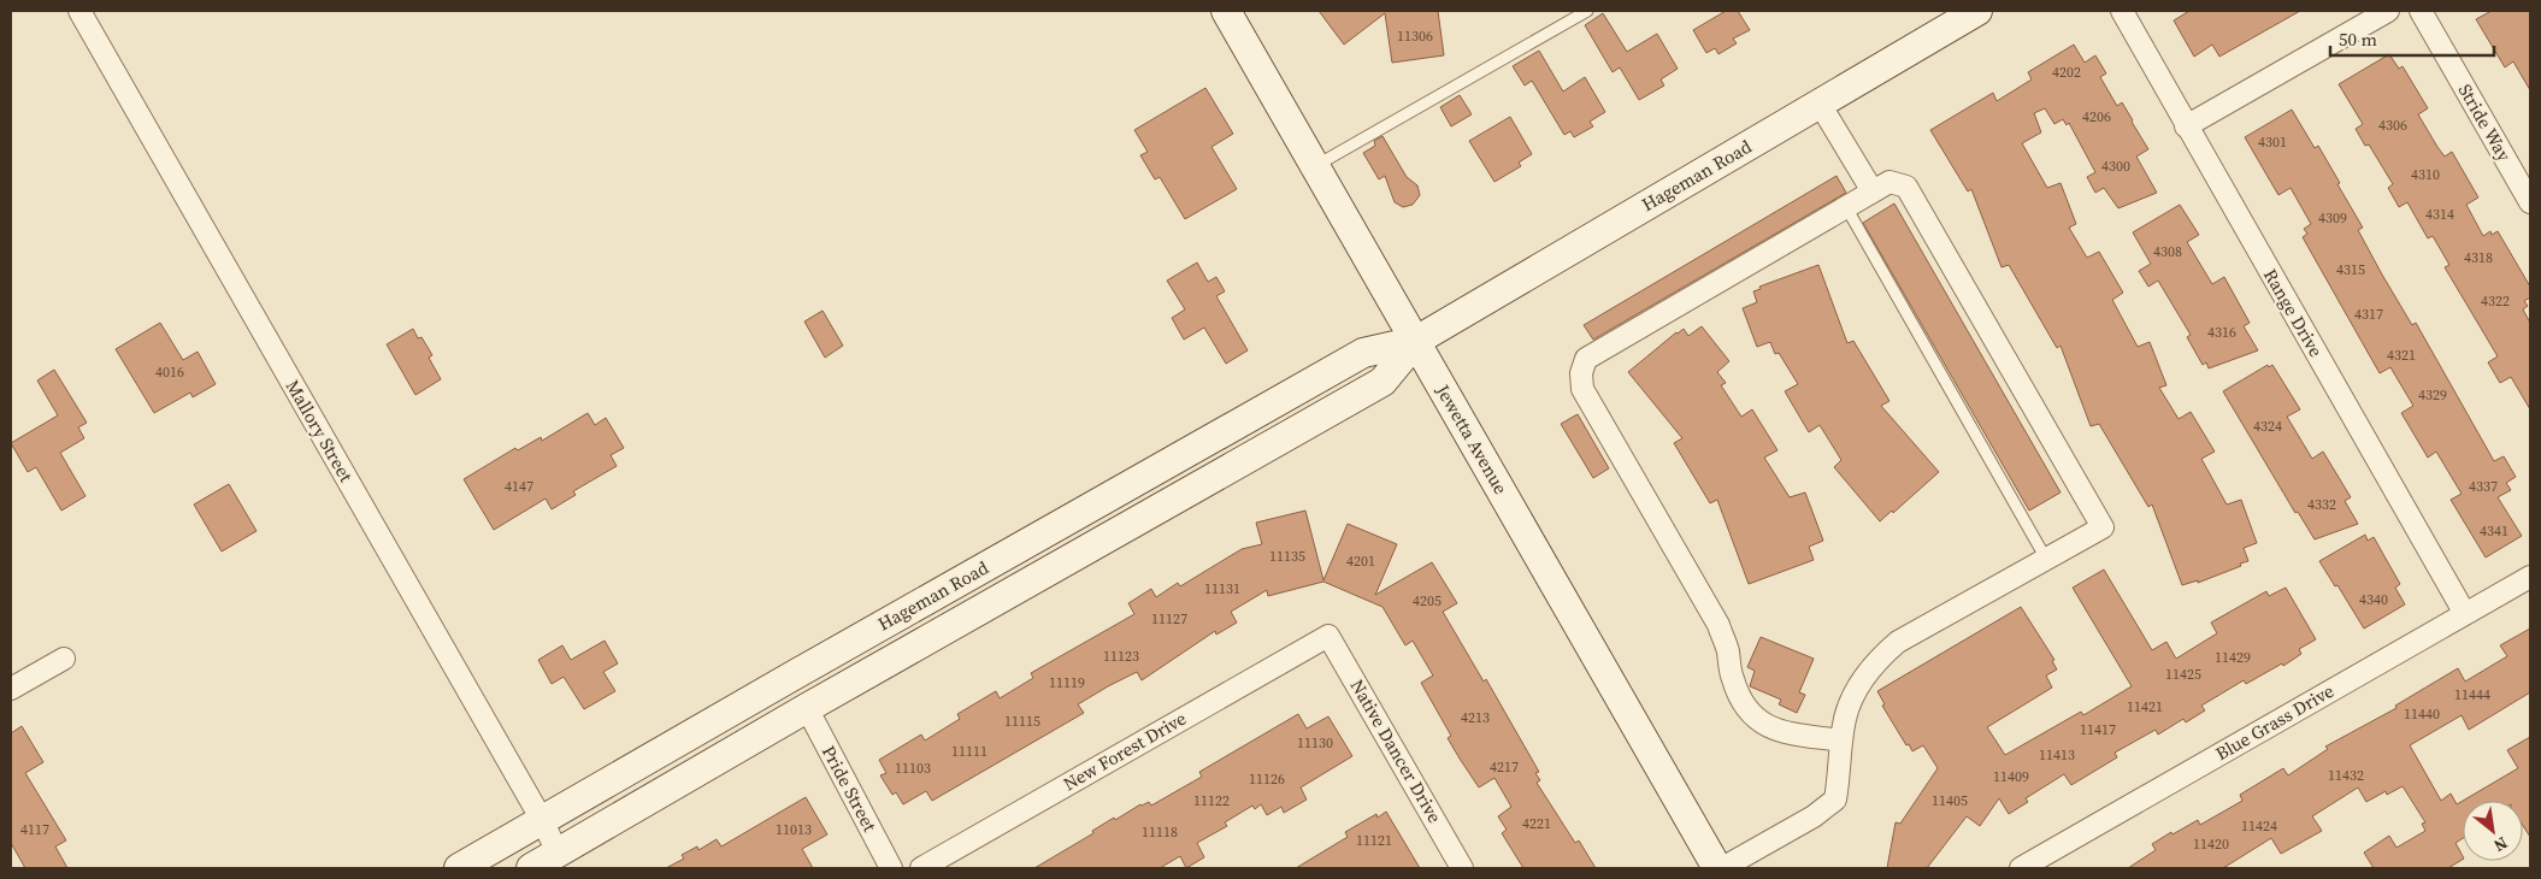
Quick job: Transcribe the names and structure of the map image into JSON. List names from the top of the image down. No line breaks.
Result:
{"streets":{"main road":["Hageman Road","Jewetta Avenue"],"street":["Stride Way","Range Drive","Mallory Street","Blue Grass Drive","New Forest Drive","Native Dancer Drive","Pride Street"]},"crossings":[["Hageman Road","Mallory Street"],["Hageman Road","Jewetta Avenue"],["Hageman Road","Pride Street"],["Range Drive","Blue Grass Drive"],["New Forest Drive","Native Dancer Drive"]],"house_numbers":["11306","4202","4206","4306","4301","4300","4310","4314","4309","4308","4318","4315","4322","4317","4316","4321","4016","4329","4324","4147","4337","4332","4341","11135","4201","11131","4340","4205","11127","11123","11429","11425","11119","11444","11421","11440","4213","11115","11417","11130","11111","11413","4217","11103","11432","11409","11126","11122","11405","4221","11424","4117","11013","11118","11121","11420"],"scale_bar":"50 m","north":"bottom right"}
